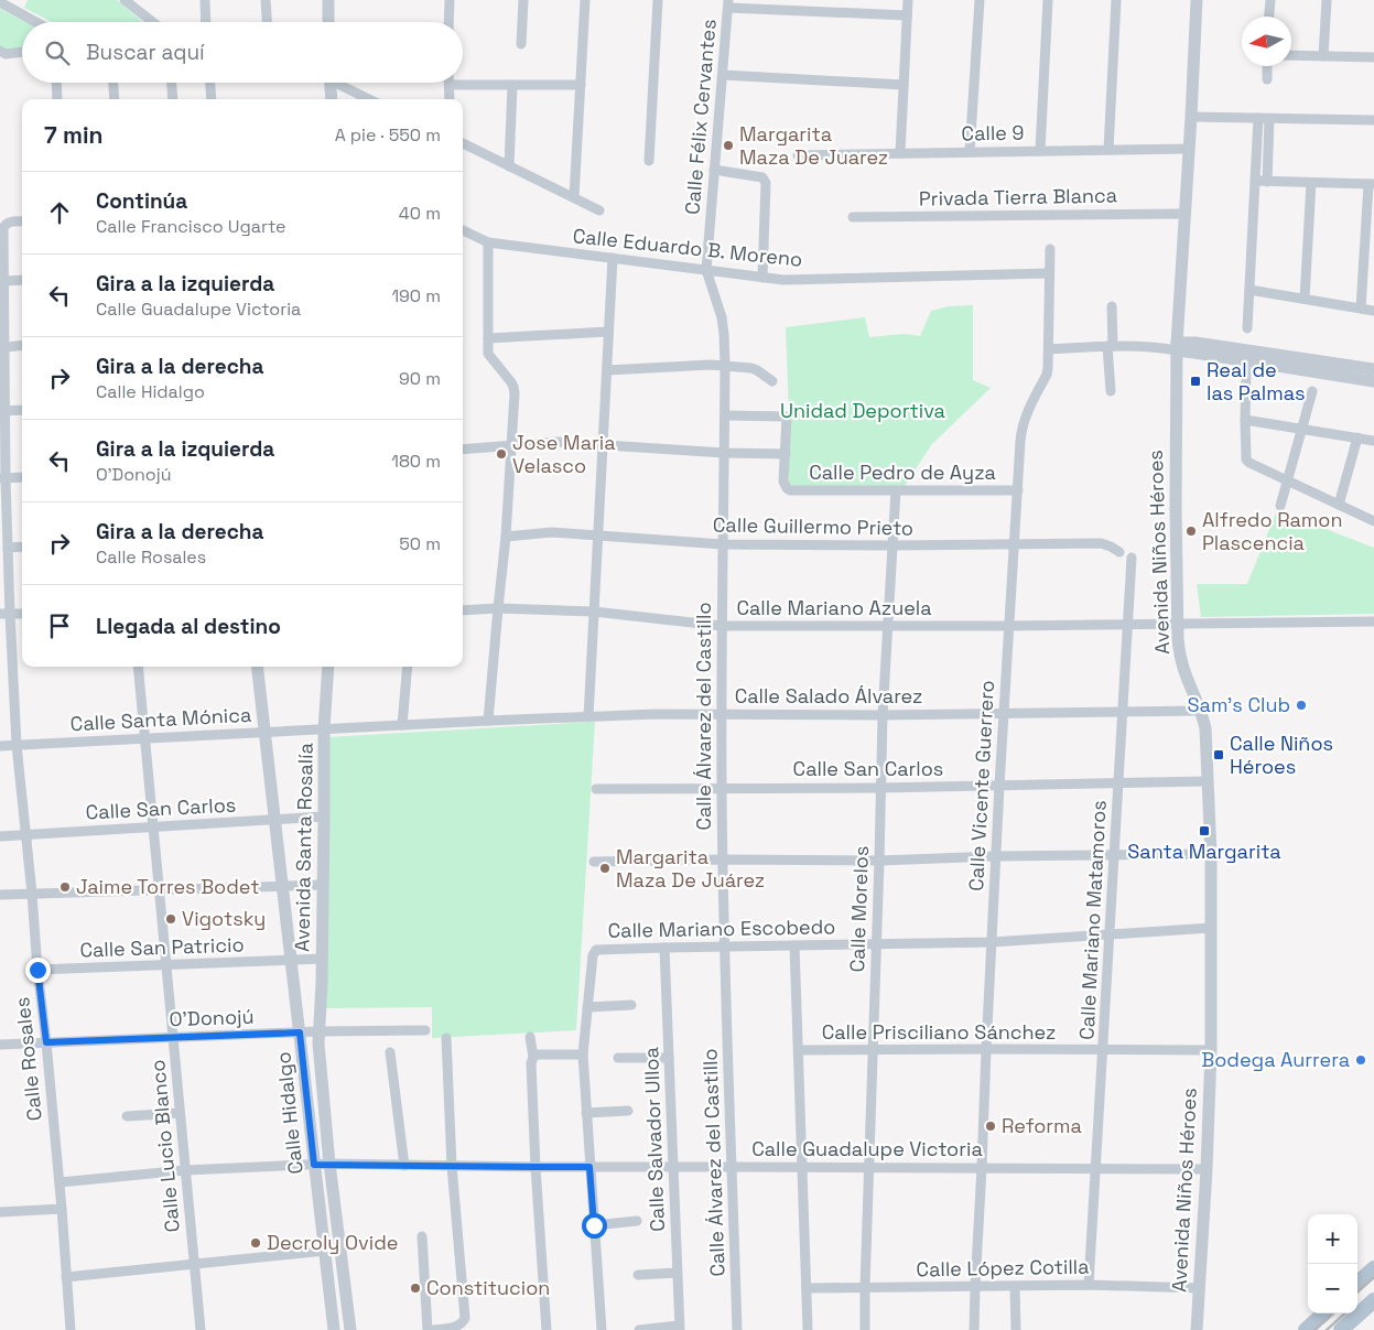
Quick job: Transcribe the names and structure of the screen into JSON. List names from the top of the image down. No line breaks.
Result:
{"streets":{"street":["Calle Félix Cervantes","Calle 9","Privada Tierra Blanca","Calle Eduardo B. Moreno","Calle Pedro de Ayza","Calle Guillermo Prieto","Avenida Niños Héroes","Calle Mariano Azuela","Calle Salado Álvarez","Calle Álvarez del Castillo","Calle Santa Mónica","Calle San Carlos","Calle Vicente Guerrero","Avenida Santa Rosalía","Calle Morelos","Calle Mariano Matamoros","Calle Mariano Escobedo","Calle San Patricio","O'Donojú","Calle Prisciliano Sánchez","Calle Rosales","Calle Hidalgo","Calle Salvador Ulloa","Calle Lucio Blanco","Calle Guadalupe Victoria","Calle López Cotilla"]},"crossings":[["Calle Félix Cervantes","Calle Eduardo B. Moreno"],["Calle Félix Cervantes","Calle Álvarez del Castillo"],["Calle 9","Avenida Niños Héroes"],["Privada Tierra Blanca","Avenida Niños Héroes"],["Calle Eduardo B. Moreno","Calle Álvarez del Castillo"],["Calle Eduardo B. Moreno","Calle Vicente Guerrero"],["Calle Pedro de Ayza","Calle Álvarez del Castillo"],["Calle Pedro de Ayza","Calle Vicente Guerrero"],["Calle Pedro de Ayza","Calle Morelos"],["Calle Guillermo Prieto","Calle Álvarez del Castillo"],["Calle Guillermo Prieto","Calle Vicente Guerrero"],["Calle Guillermo Prieto","Calle Morelos"],["Avenida Niños Héroes","Calle Mariano Azuela"],["Avenida Niños Héroes","Calle Salado Álvarez"],["Avenida Niños Héroes","Calle San Carlos"],["Avenida Niños Héroes","Calle Mariano Escobedo"],["Avenida Niños Héroes","Calle Prisciliano Sánchez"],["Avenida Niños Héroes","Calle Guadalupe Victoria"],["Avenida Niños Héroes","Calle López Cotilla"],["Calle Mariano Azuela","Calle Álvarez del Castillo"],["Calle Mariano Azuela","Calle Vicente Guerrero"],["Calle Mariano Azuela","Calle Morelos"],["Calle Mariano Azuela","Calle Mariano Matamoros"],["Calle Salado Álvarez","Calle Álvarez del Castillo"],["Calle Salado Álvarez","Calle Santa Mónica"],["Calle Salado Álvarez","Calle Vicente Guerrero"],["Calle Salado Álvarez","Avenida Santa Rosalía"],["Calle Salado Álvarez","Calle Morelos"],["Calle Salado Álvarez","Calle Mariano Matamoros"],["Calle Álvarez del Castillo","Calle San Carlos"],["Calle Álvarez del Castillo","Calle Mariano Escobedo"],["Calle Álvarez del Castillo","Calle Guadalupe Victoria"],["Calle Santa Mónica","Avenida Santa Rosalía"],["Calle Santa Mónica","Calle Rosales"],["Calle Santa Mónica","Calle Hidalgo"],["Calle Santa Mónica","Calle Lucio Blanco"],["Calle San Carlos","Calle Vicente Guerrero"],["Calle San Carlos","Avenida Santa Rosalía"],["Calle San Carlos","Calle Morelos"],["Calle San Carlos","Calle Mariano Matamoros"],["Calle San Carlos","Calle Rosales"],["Calle San Carlos","Calle Hidalgo"],["Calle San Carlos","Calle Lucio Blanco"],["Calle Vicente Guerrero","Calle Mariano Escobedo"],["Calle Vicente Guerrero","Calle Prisciliano Sánchez"],["Calle Vicente Guerrero","Calle Guadalupe Victoria"],["Calle Vicente Guerrero","Calle López Cotilla"],["Avenida Santa Rosalía","Calle San Patricio"],["Avenida Santa Rosalía","O'Donojú"],["Avenida Santa Rosalía","Calle Hidalgo"],["Calle Morelos","Calle Mariano Escobedo"],["Calle Morelos","Calle Prisciliano Sánchez"],["Calle Morelos","Calle Guadalupe Victoria"],["Calle Morelos","Calle López Cotilla"],["Calle Mariano Matamoros","Calle Mariano Escobedo"],["Calle Mariano Matamoros","Calle Prisciliano Sánchez"],["Calle Mariano Matamoros","Calle Guadalupe Victoria"],["Calle Mariano Matamoros","Calle López Cotilla"],["Calle Mariano Escobedo","Calle Salvador Ulloa"],["Calle San Patricio","Calle Rosales"],["Calle San Patricio","Calle Hidalgo"],["Calle San Patricio","Calle Lucio Blanco"],["O'Donojú","Calle Rosales"],["O'Donojú","Calle Hidalgo"],["O'Donojú","Calle Lucio Blanco"],["Calle Rosales","Calle Guadalupe Victoria"],["Calle Hidalgo","Calle Guadalupe Victoria"],["Calle Salvador Ulloa","Calle Guadalupe Victoria"],["Calle Lucio Blanco","Calle Guadalupe Victoria"]],"parks":["Unidad Deportiva"],"places":{"other":["Margarita Maza De Juarez","Jose Maria Velasco","Alfredo Ramon Plascencia","Sam's Club","Margarita Maza De Juárez","Jaime Torres Bodet","Vigotsky","Bodega Aurrera","Reforma","Decroly Ovide","Constitucion"],"transit":["Real de las Palmas","Calle Niños Héroes","Santa Margarita"]},"north":"left","page":{"search":"Buscar aquí","heading":["7 min","A pie · 550 m"],"list":[["Continúa","Calle Francisco Ugarte","40 m"],["Gira a la izquierda","Calle Guadalupe Victoria","190 m"],["Gira a la derecha","Calle Hidalgo","90 m"],["Gira a la izquierda","O'Donojú","180 m"],["Gira a la derecha","Calle Rosales","50 m"],"Llegada al destino"],"map_buttons":["+","−"]}}
